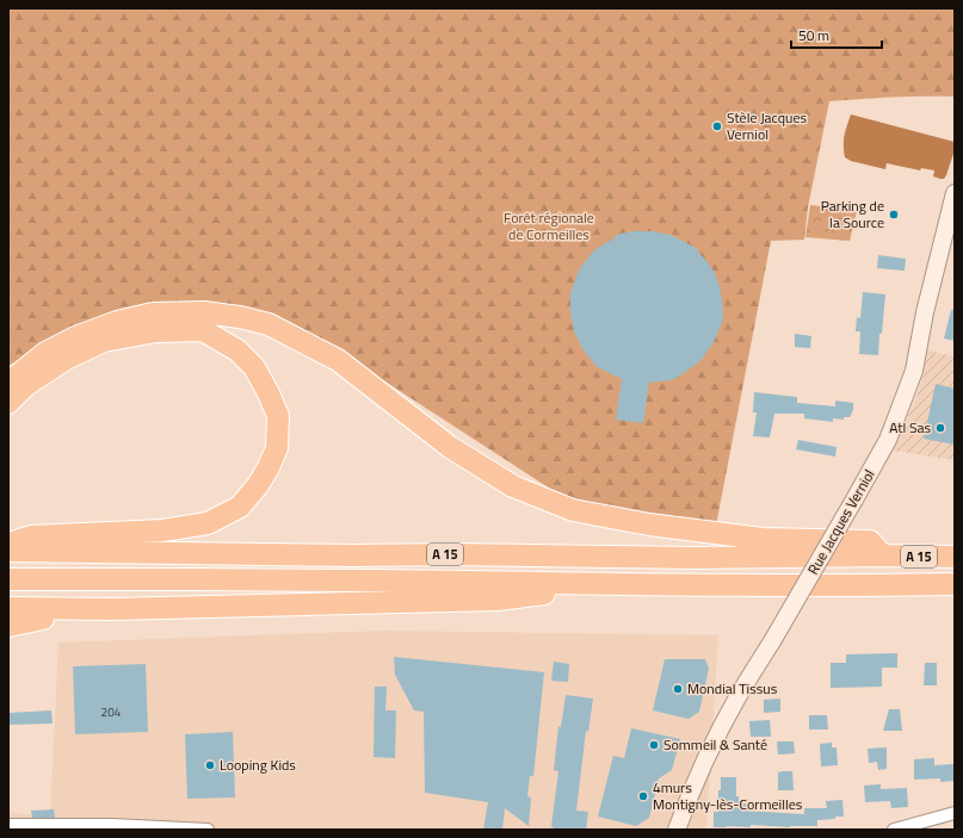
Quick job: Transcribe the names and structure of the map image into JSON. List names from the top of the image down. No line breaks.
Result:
{"streets":{"highway":["A 15"],"street":["Rue Jacques Verniol"]},"parks":["Forêt régionale de Cormeilles"],"places":["Stèle Jacques Verniol","Parking de la Source","Atl Sas","Mondial Tissus","Sommeil & Santé","Looping Kids","4murs Montigny-lès-Cormeilles"],"house_numbers":["204"],"scale_bar":"50 m"}
